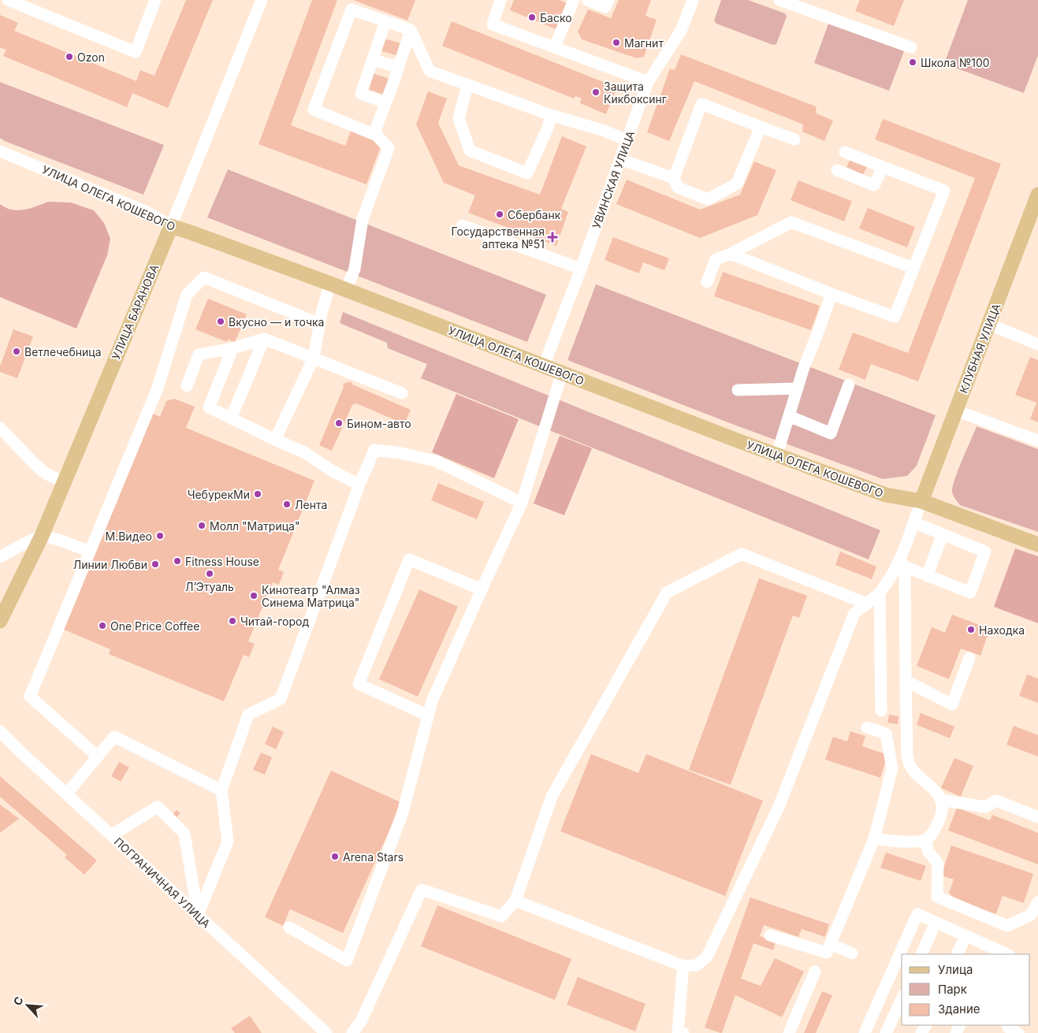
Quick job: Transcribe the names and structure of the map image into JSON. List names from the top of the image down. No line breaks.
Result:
{"streets":{"main road":["УЛИЦА ОЛЕГА КОШЕВОГО","УЛИЦА БАРАНОВА","КЛУБНАЯ УЛИЦА"],"street":["УВИНСКАЯ УЛИЦА","ПОГРАНИЧНАЯ УЛИЦА"]},"crossings":[["УВИНСКАЯ УЛИЦА","УЛИЦА ОЛЕГА КОШЕВОГО"],["УЛИЦА ОЛЕГА КОШЕВОГО","УЛИЦА БАРАНОВА"],["УЛИЦА ОЛЕГА КОШЕВОГО","КЛУБНАЯ УЛИЦА"]],"places":{"other":["Баско","Магнит","Ozon","Школа №100","Защита Кикбоксинг","Сбербанк","Вкусно — и точка","Ветлечебница","Бином-авто","ЧебурекМи","Лента","Молл \"Матрица\"","М.Видео","Fitness House","Линии Любви","Л’Этуаль","Кинотеатр \"Алмаз Синема Матрица\"","Читай-город","One Price Coffee","Находка","Arena Stars"],"health":["Государственная аптека №51"]},"legend":["Улица","Парк","Здание"],"north":"top left"}
